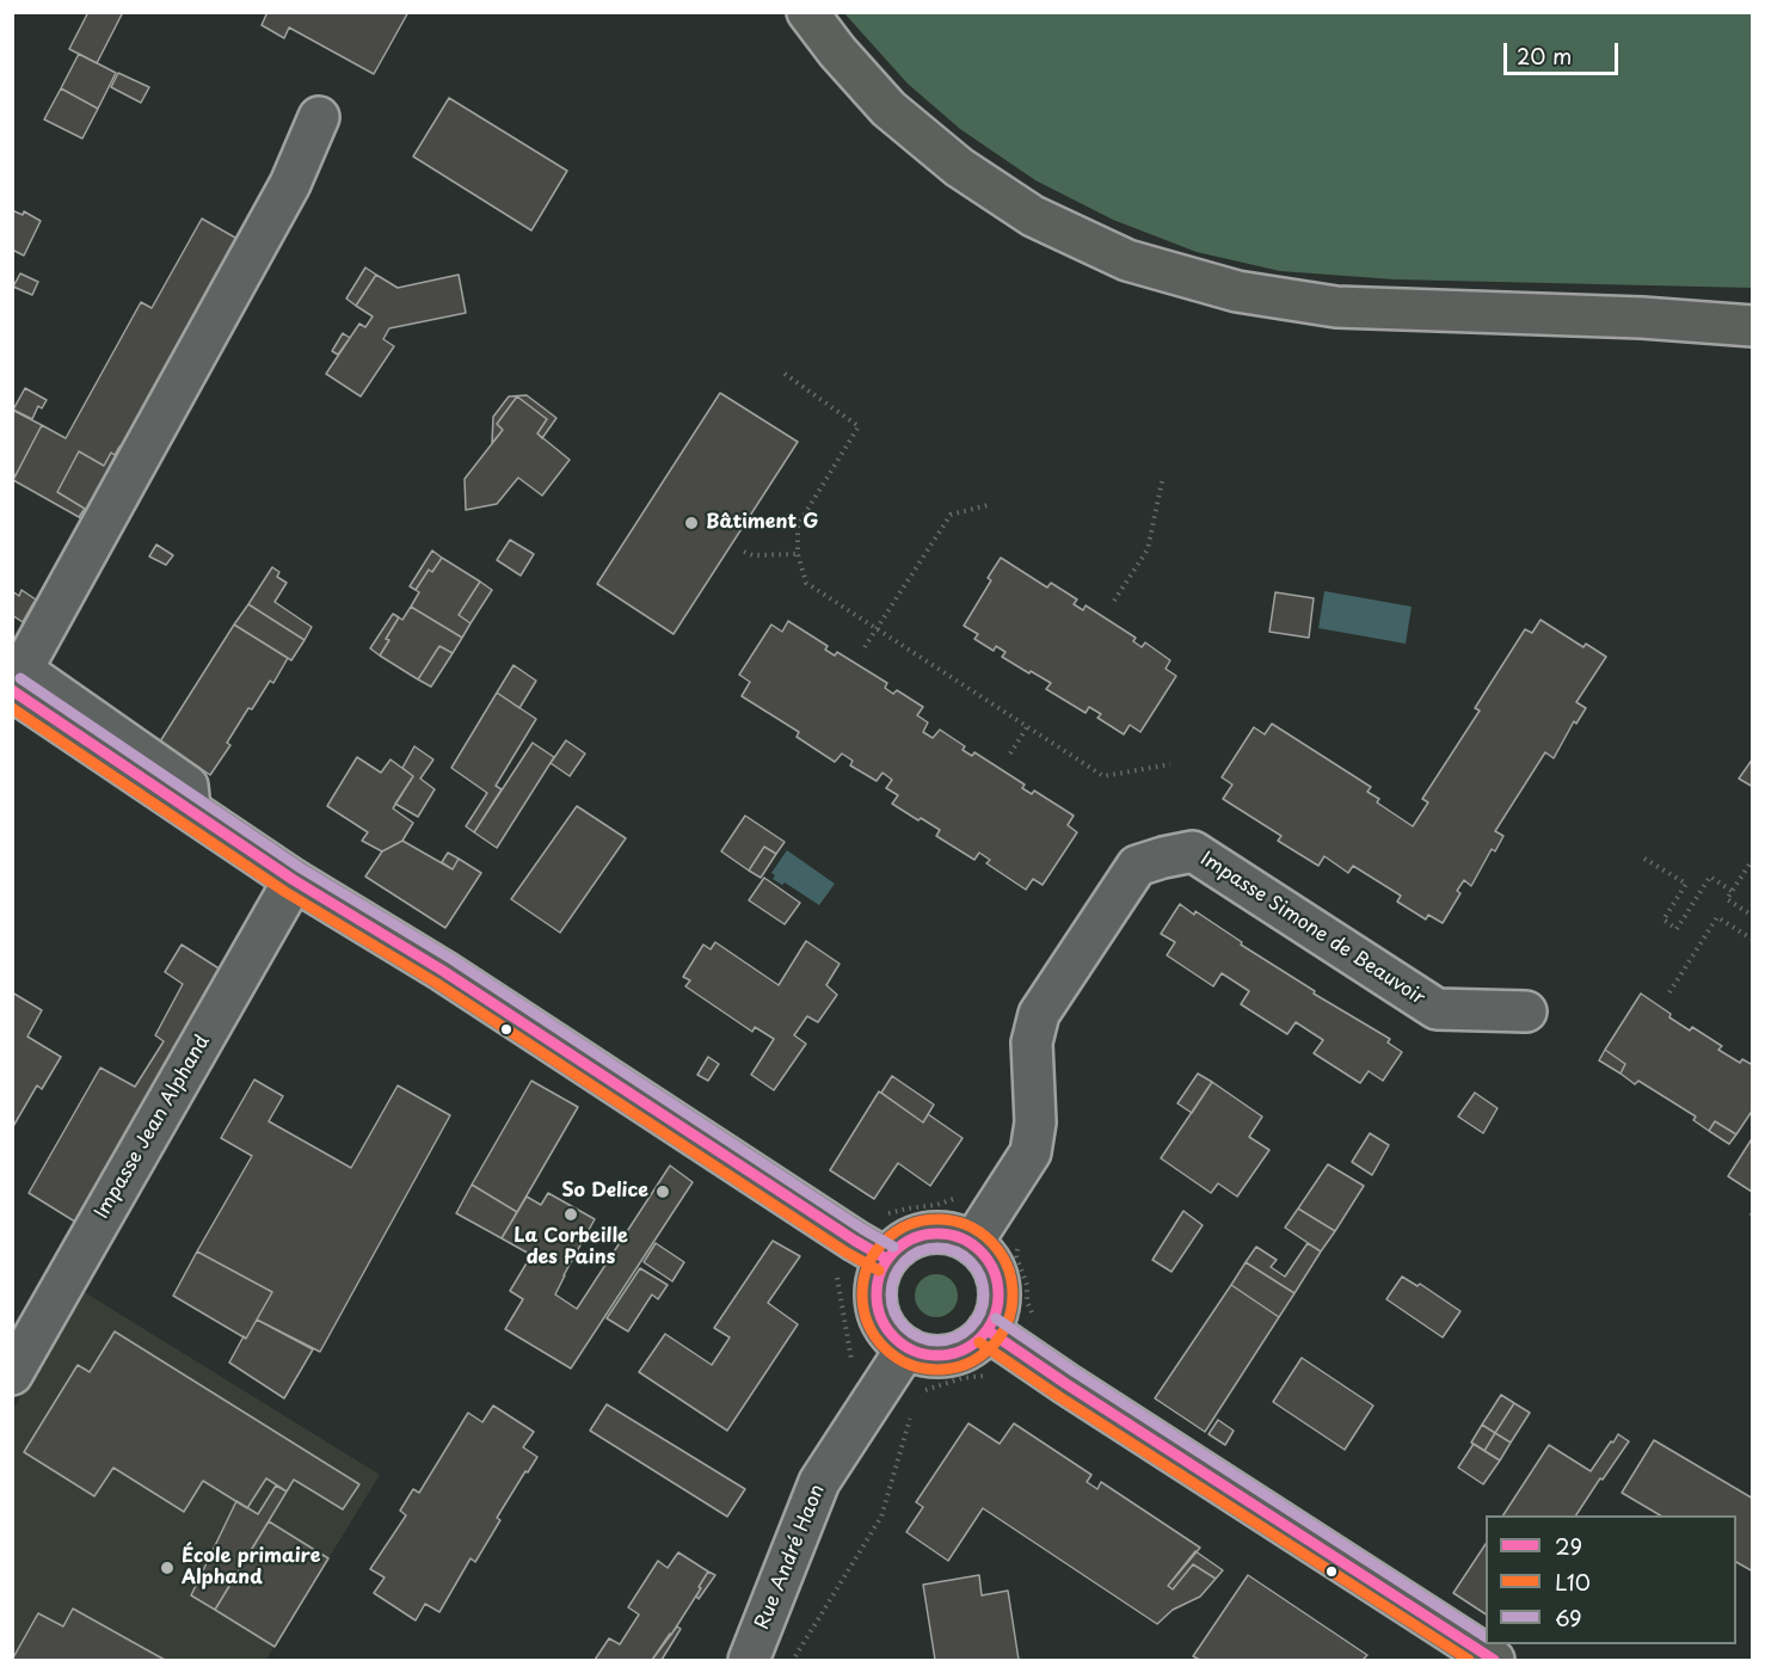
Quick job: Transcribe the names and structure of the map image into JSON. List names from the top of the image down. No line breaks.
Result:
{"streets":{"street":["Impasse Simone de Beauvoir","Impasse Jean Alphand","Rue André Haon"]},"crossings":[["Impasse Simone de Beauvoir","Rue André Haon"]],"places":["Bâtiment G","So Delice","La Corbeille des Pains","École primaire Alphand"],"lines":["transit line 69","transit line 29","transit line L10"],"legend":["29","L10","69"],"scale_bar":"20 m"}
